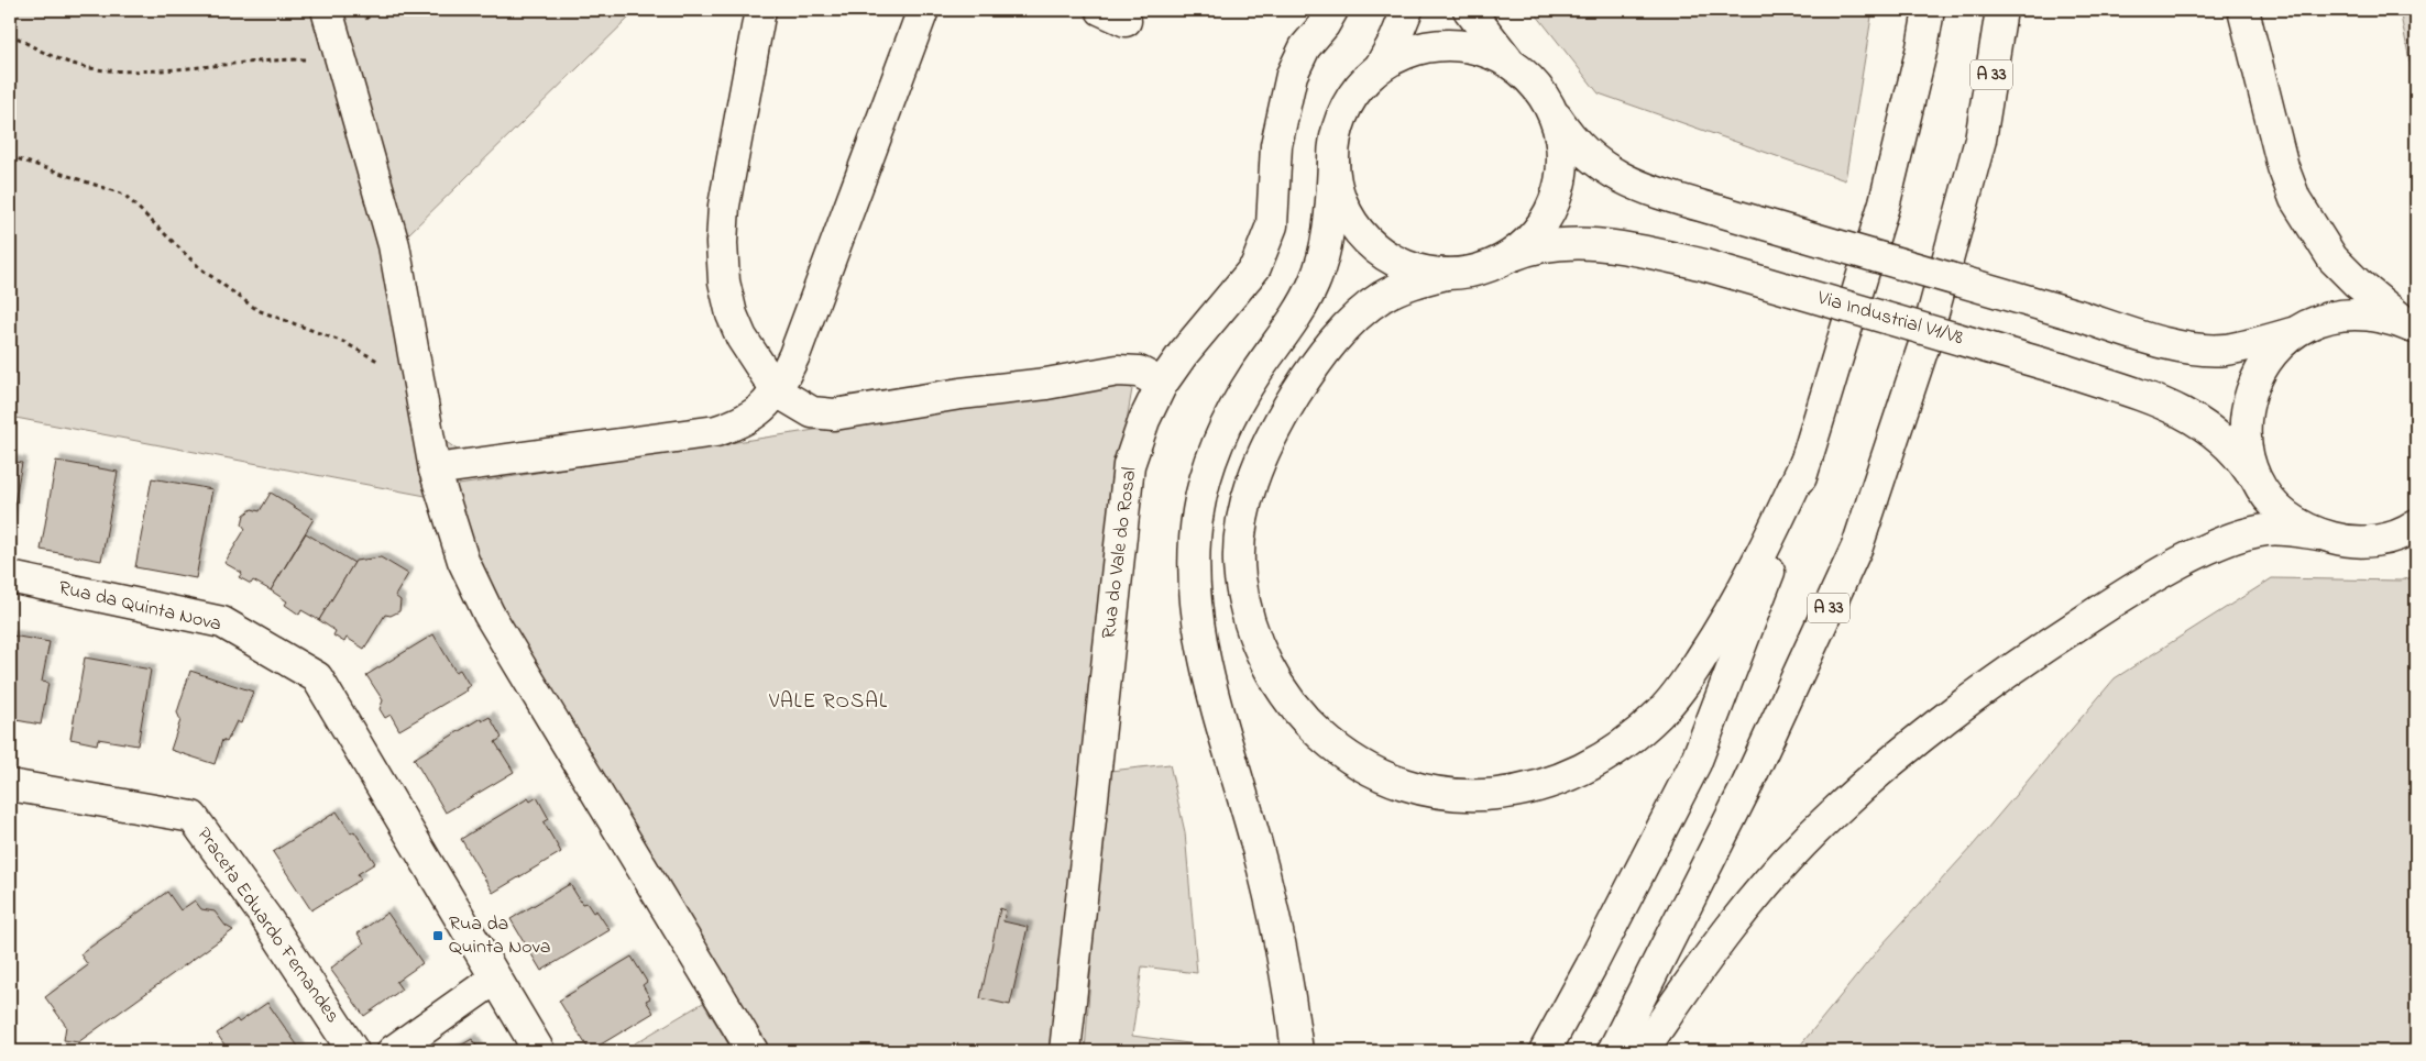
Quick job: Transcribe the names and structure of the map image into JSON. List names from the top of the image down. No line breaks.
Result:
{"streets":{"main road":["A 33","Via Industrial V1/V8","Rua do Vale do Rosal","Rua da Quinta Nova","Praceta Eduardo Fernandes"]},"districts":["VALE ROSAL"],"places":{"transit":["Rua da Quinta Nova"]}}
